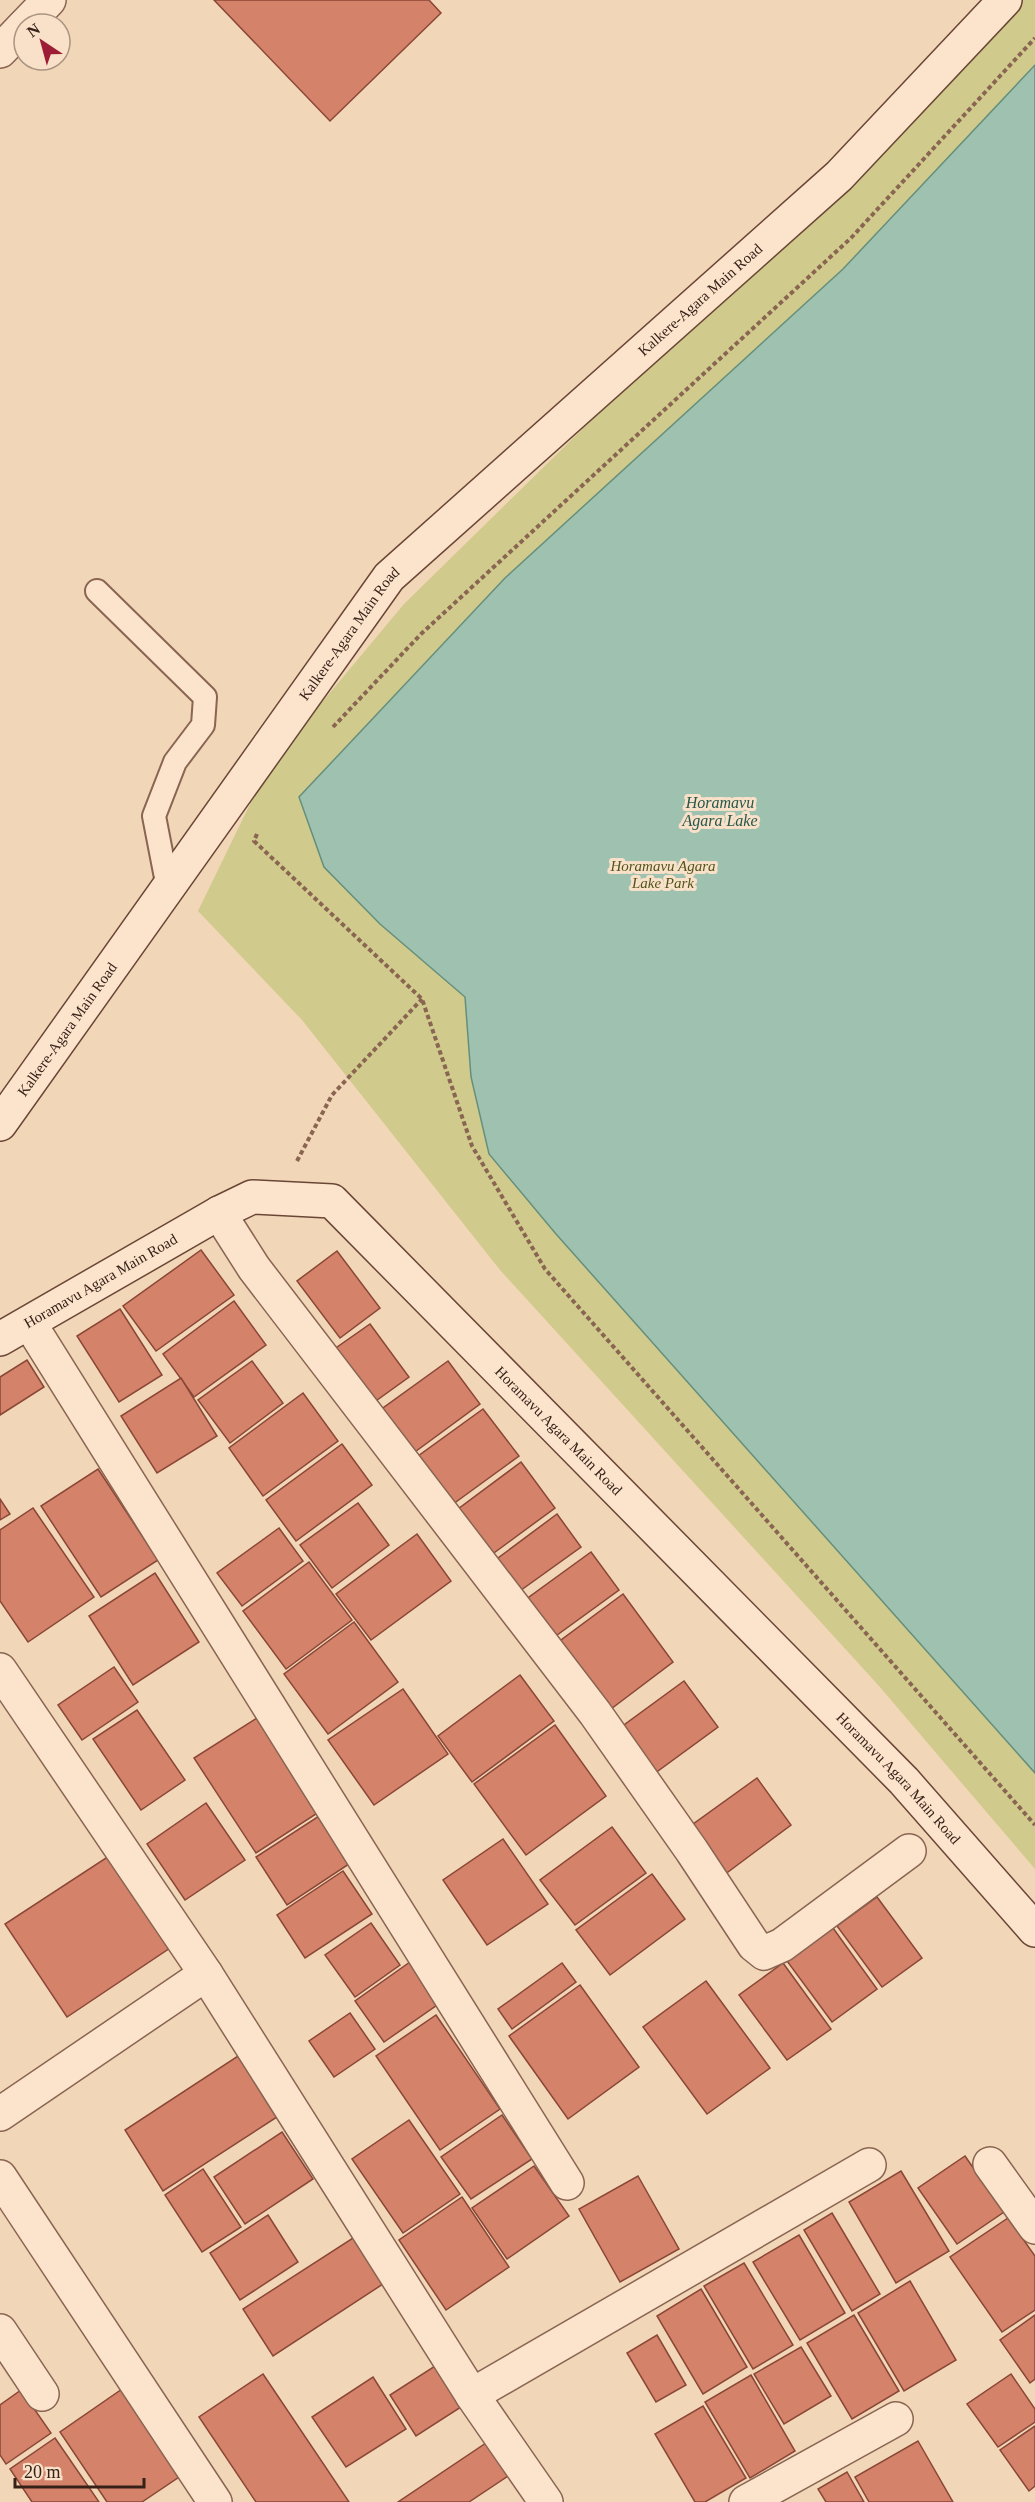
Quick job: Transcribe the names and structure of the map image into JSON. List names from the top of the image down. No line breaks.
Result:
{"streets":{"street":["Kalkere-Agara Main Road","Horamavu Agara Main Road"]},"water":["Horamavu Agara Lake"],"parks":["Horamavu Agara Lake Park"],"scale_bar":"20 m","north":"top left"}
